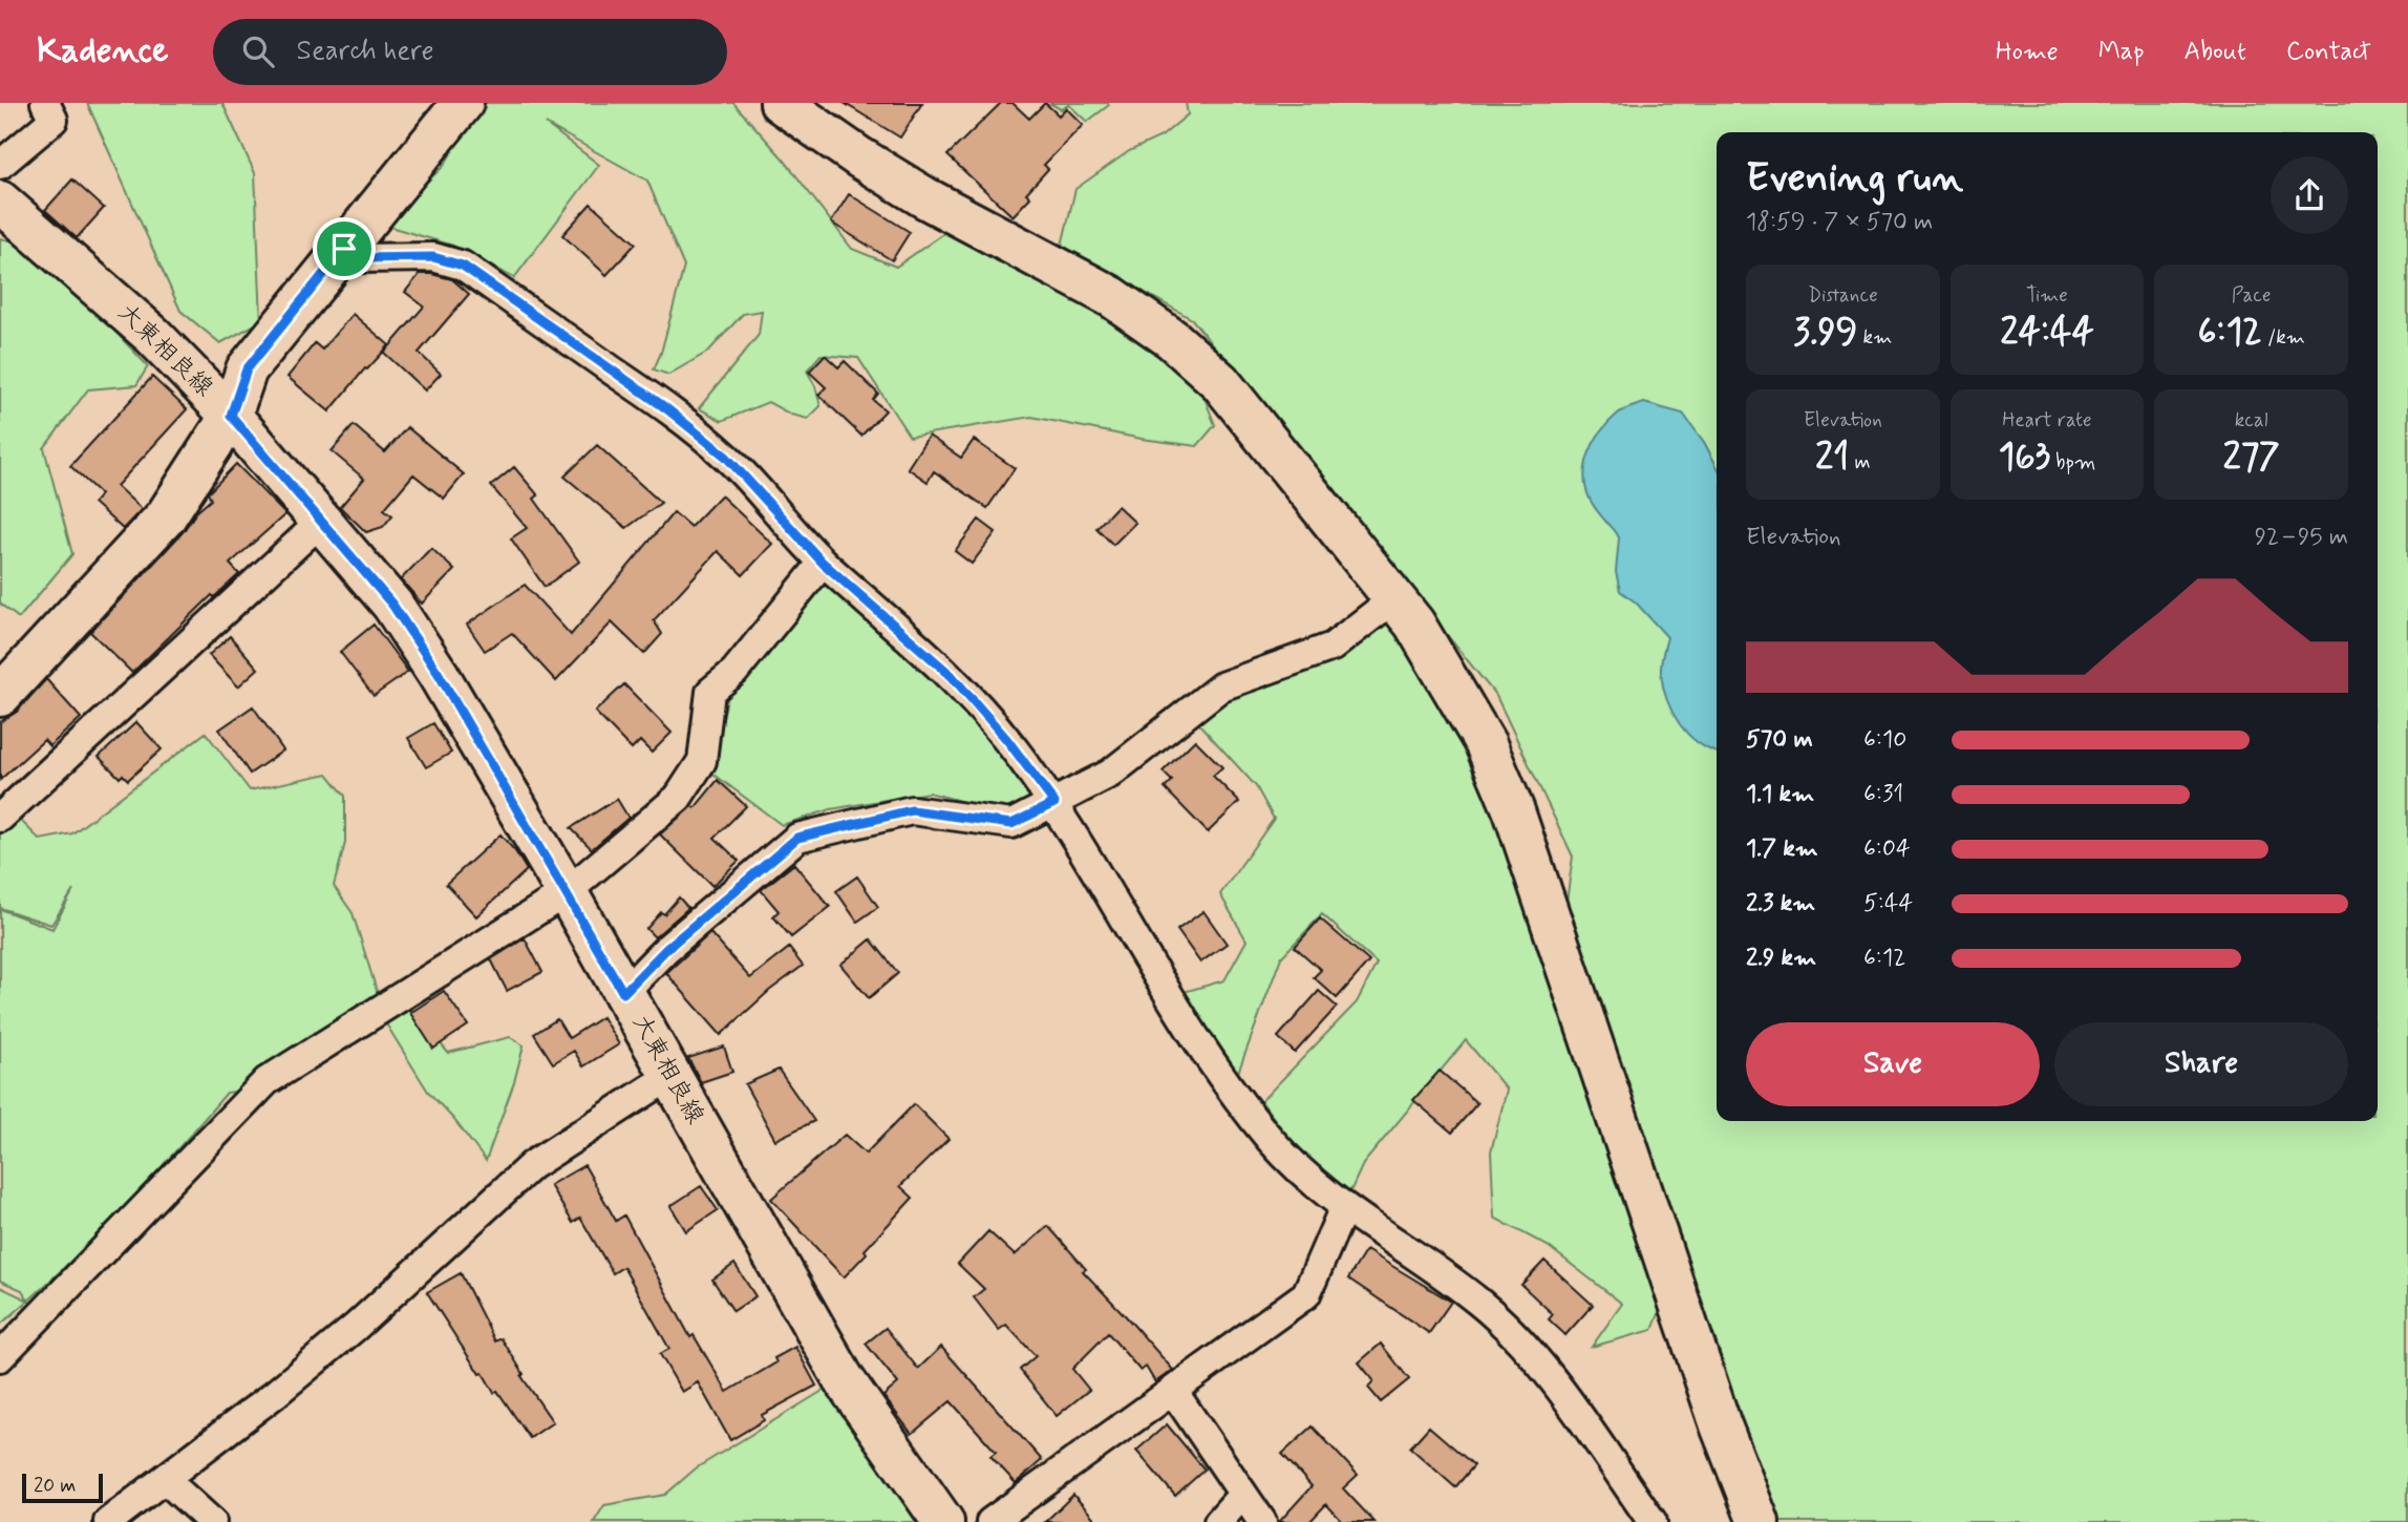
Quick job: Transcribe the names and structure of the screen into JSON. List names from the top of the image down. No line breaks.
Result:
{"streets":{"street":["大東相良線"]},"scale_bar":"20 m","page":{"header":"Kadence","search":"Search here","nav":["Home","Map","About","Contact"],"heading":["Evening run","18:59 · 7 × 570 m"],"stats":[["Distance","3.99 km"],["Time","24:44"],["Pace","6:12 /km"],["Elevation","21 m"],["Heart rate","163 bpm"],["kcal","277"]],"chart":["Elevation","92–95 m"],"list":[{"name":"570 m","note":"6:10"},{"name":"1.1 km","note":"6:31"},{"name":"1.7 km","note":"6:04"},{"name":"2.3 km","note":"5:44"},{"name":"2.9 km","note":"6:12"}],"buttons":["Save","Share"],"scale":"20 m"}}
